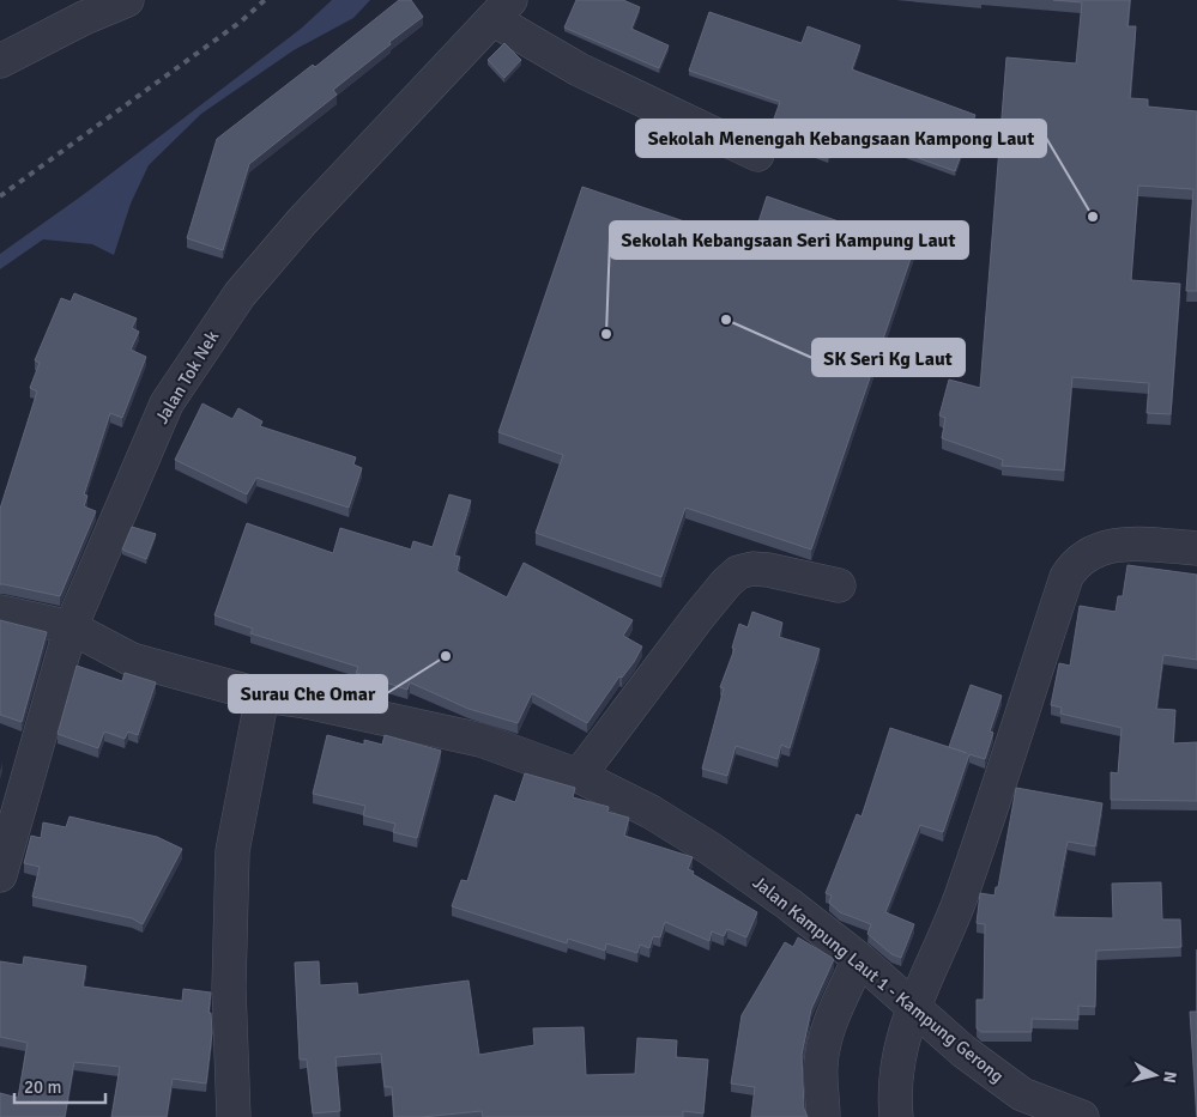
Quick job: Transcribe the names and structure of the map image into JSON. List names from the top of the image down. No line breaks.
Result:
{"streets":{"street":["Jalan Tok Nek","Jalan Kampung Laut 1 - Kampung Gerong"]},"crossings":[["Jalan Tok Nek","Jalan Kampung Laut 1 - Kampung Gerong"]],"places":["Sekolah Menengah Kebangsaan Kampong Laut","SK Seri Kg Laut","Sekolah Kebangsaan Seri Kampung Laut","Surau Che Omar"],"scale_bar":"20 m","north":"right"}
